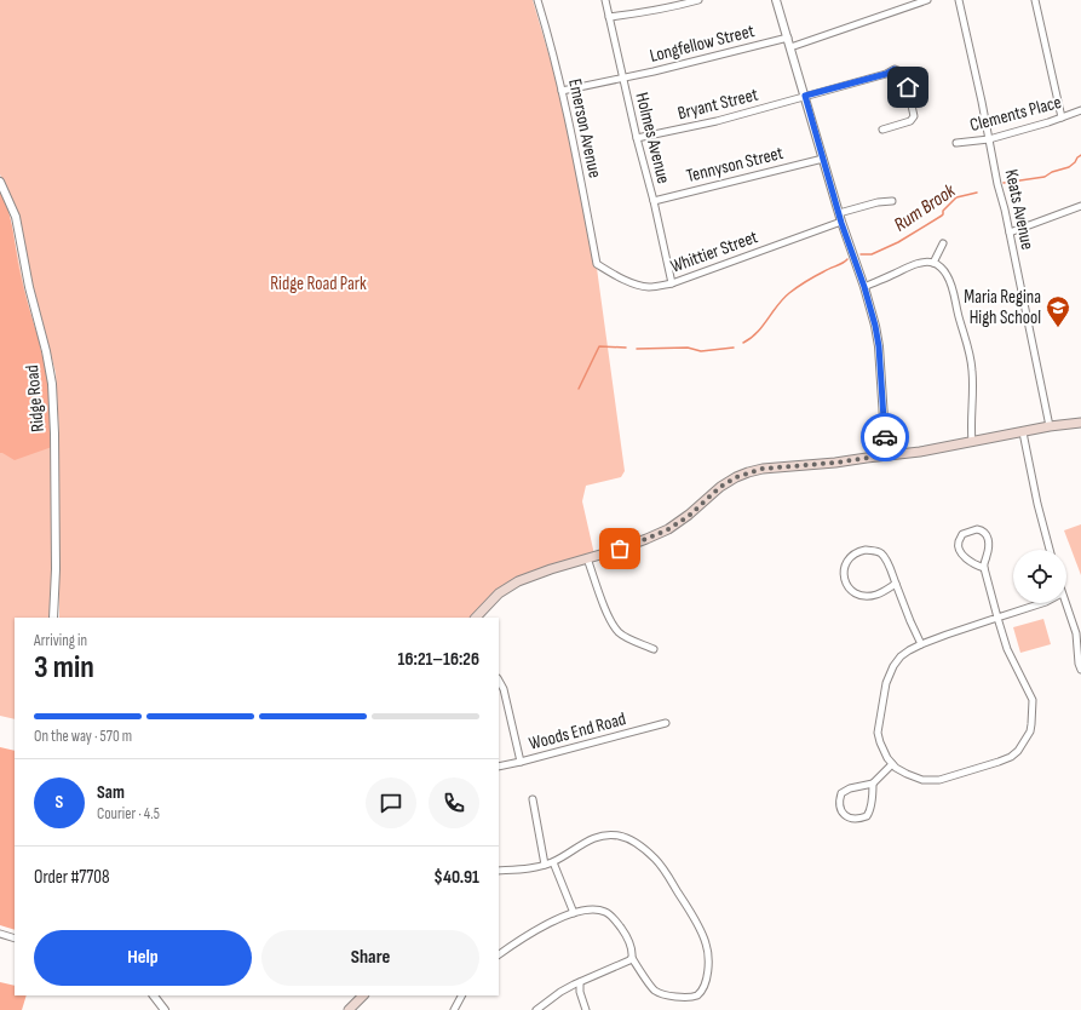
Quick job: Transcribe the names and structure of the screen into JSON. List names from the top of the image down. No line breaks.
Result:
{"streets":{"street":["Longfellow Street","Bryant Street","Clements Place","Emerson Avenue","Holmes Avenue","Tennyson Street","Keats Avenue","Whittier Street","Ridge Road","Woods End Road"]},"crossings":[["Longfellow Street","Emerson Avenue"],["Longfellow Street","Holmes Avenue"],["Bryant Street","Holmes Avenue"],["Clements Place","Keats Avenue"],["Emerson Avenue","Whittier Street"],["Holmes Avenue","Tennyson Street"],["Holmes Avenue","Whittier Street"]],"water":["Rum Brook"],"parks":["Ridge Road Park"],"places":{"school or university":["Maria Regina High School"]},"page":{"heading":["3 min","Arriving in","16:21–16:26"],"panel":["Sam","Courier · 4.5","Order #7708","$40.91"],"bar":"On the way · 570 m","round":"S","buttons":["Help","Share"]}}
